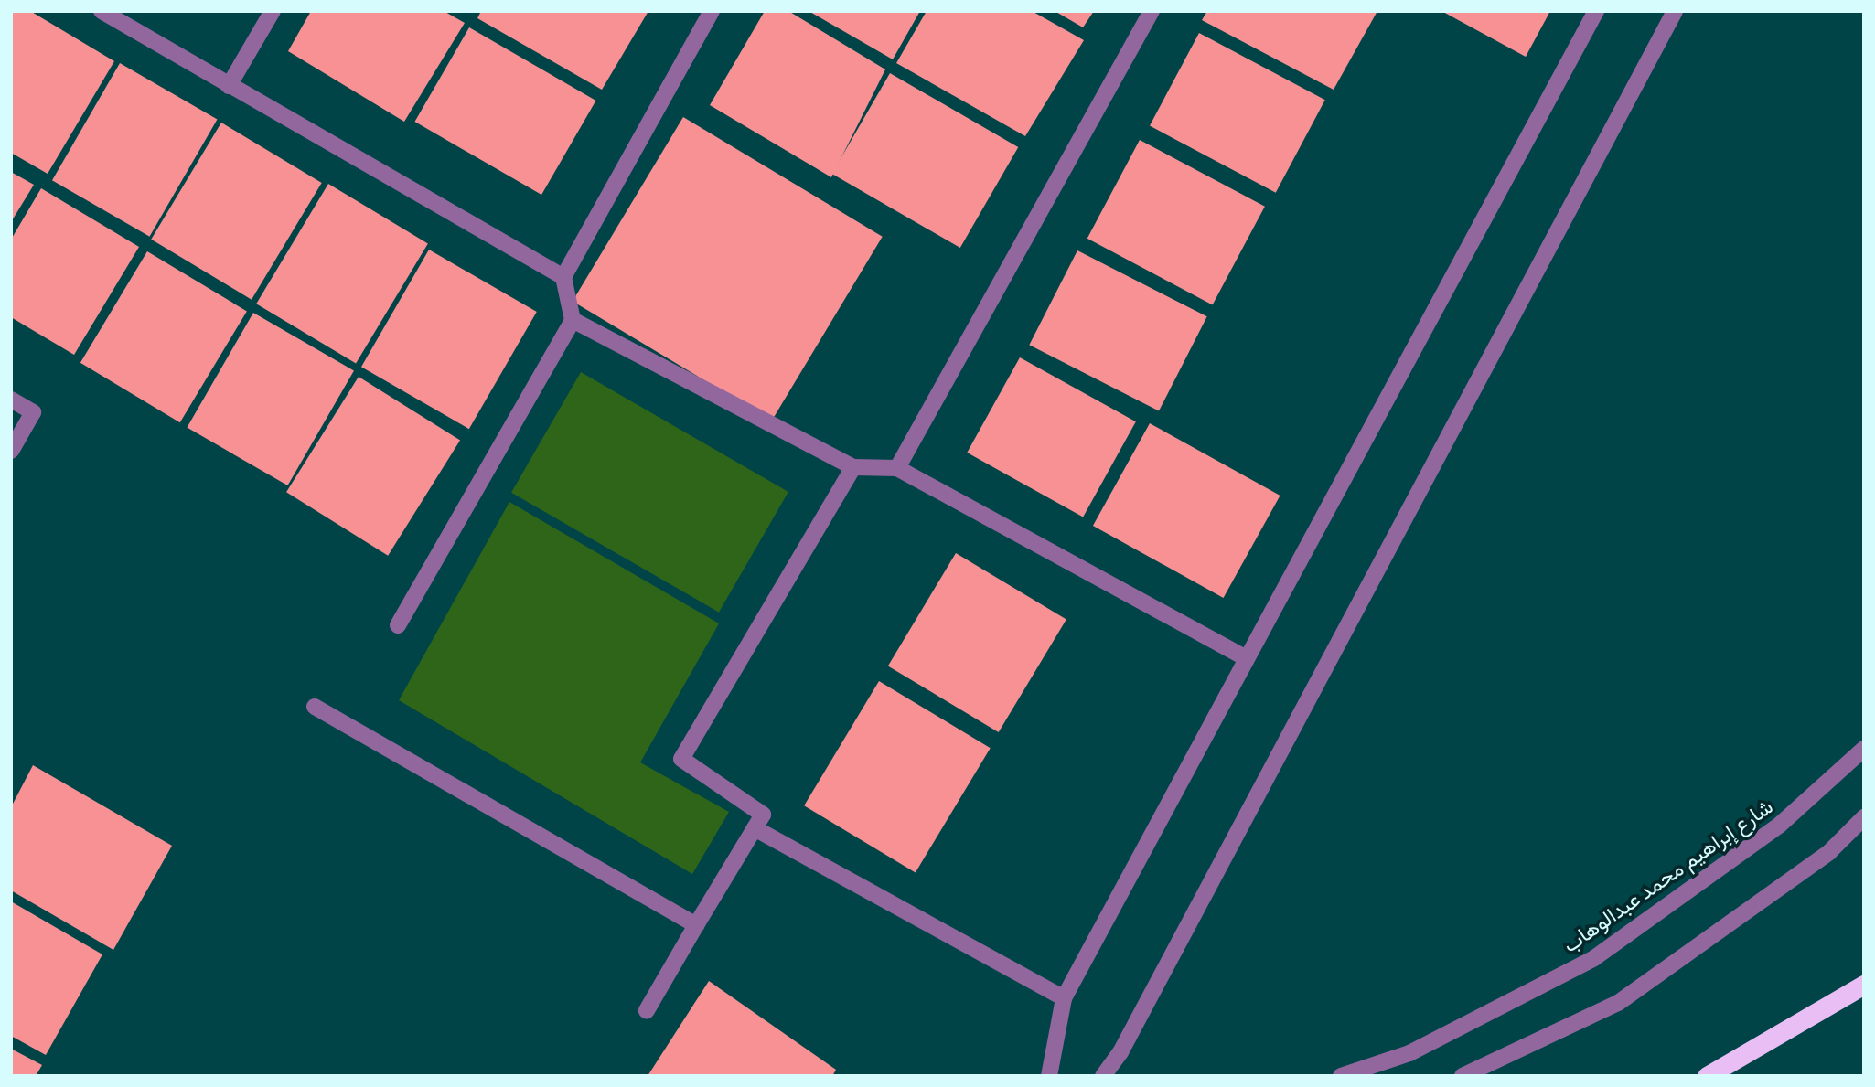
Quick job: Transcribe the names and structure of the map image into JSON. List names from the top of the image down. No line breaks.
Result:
{"streets":{"street":["شارع إبراهيم محمد عبدالوهاب"]}}
